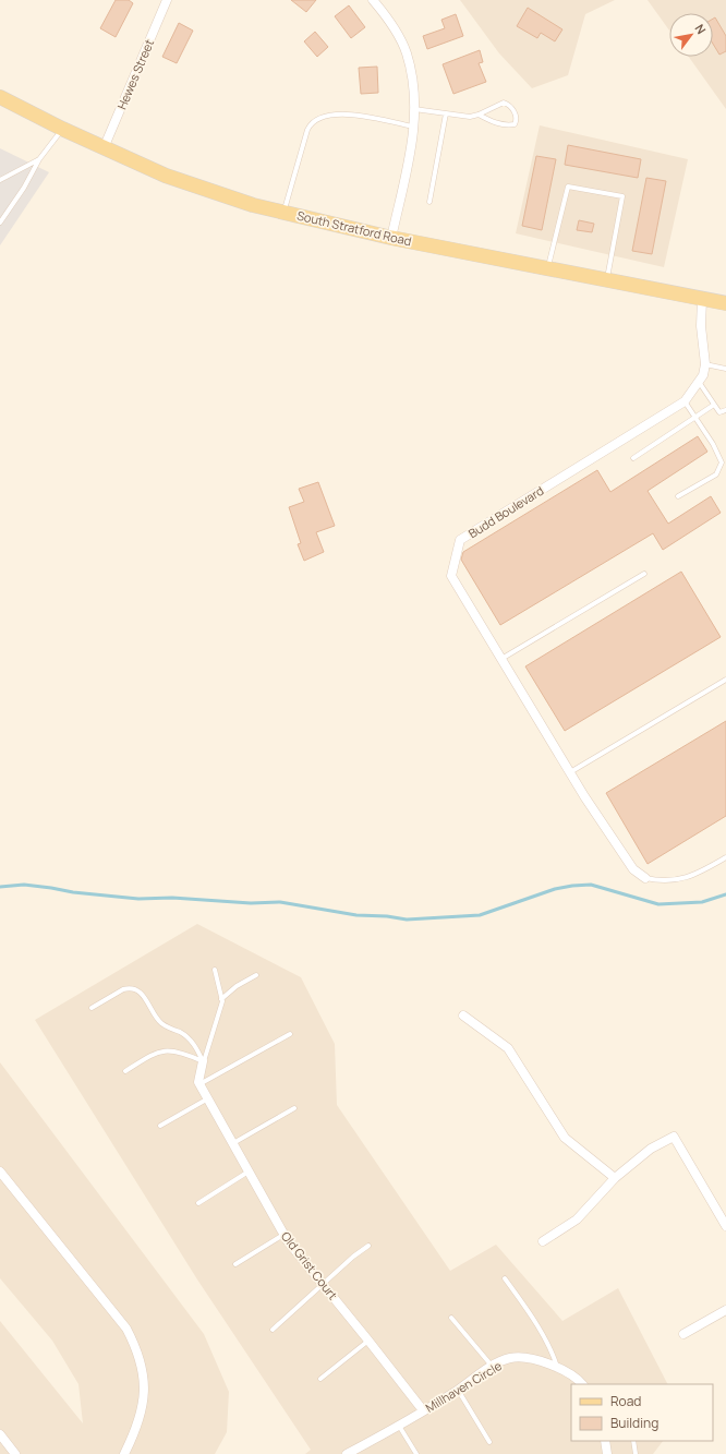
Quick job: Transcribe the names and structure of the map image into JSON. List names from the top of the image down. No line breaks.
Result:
{"streets":{"main road":["South Stratford Road"],"street":["Hewes Street","Budd Boulevard","Old Grist Court","Millhaven Circle"]},"crossings":[["Hewes Street","South Stratford Road"],["South Stratford Road","Budd Boulevard"],["Old Grist Court","Millhaven Circle"]],"legend":["Road","Building"],"north":"top right"}
